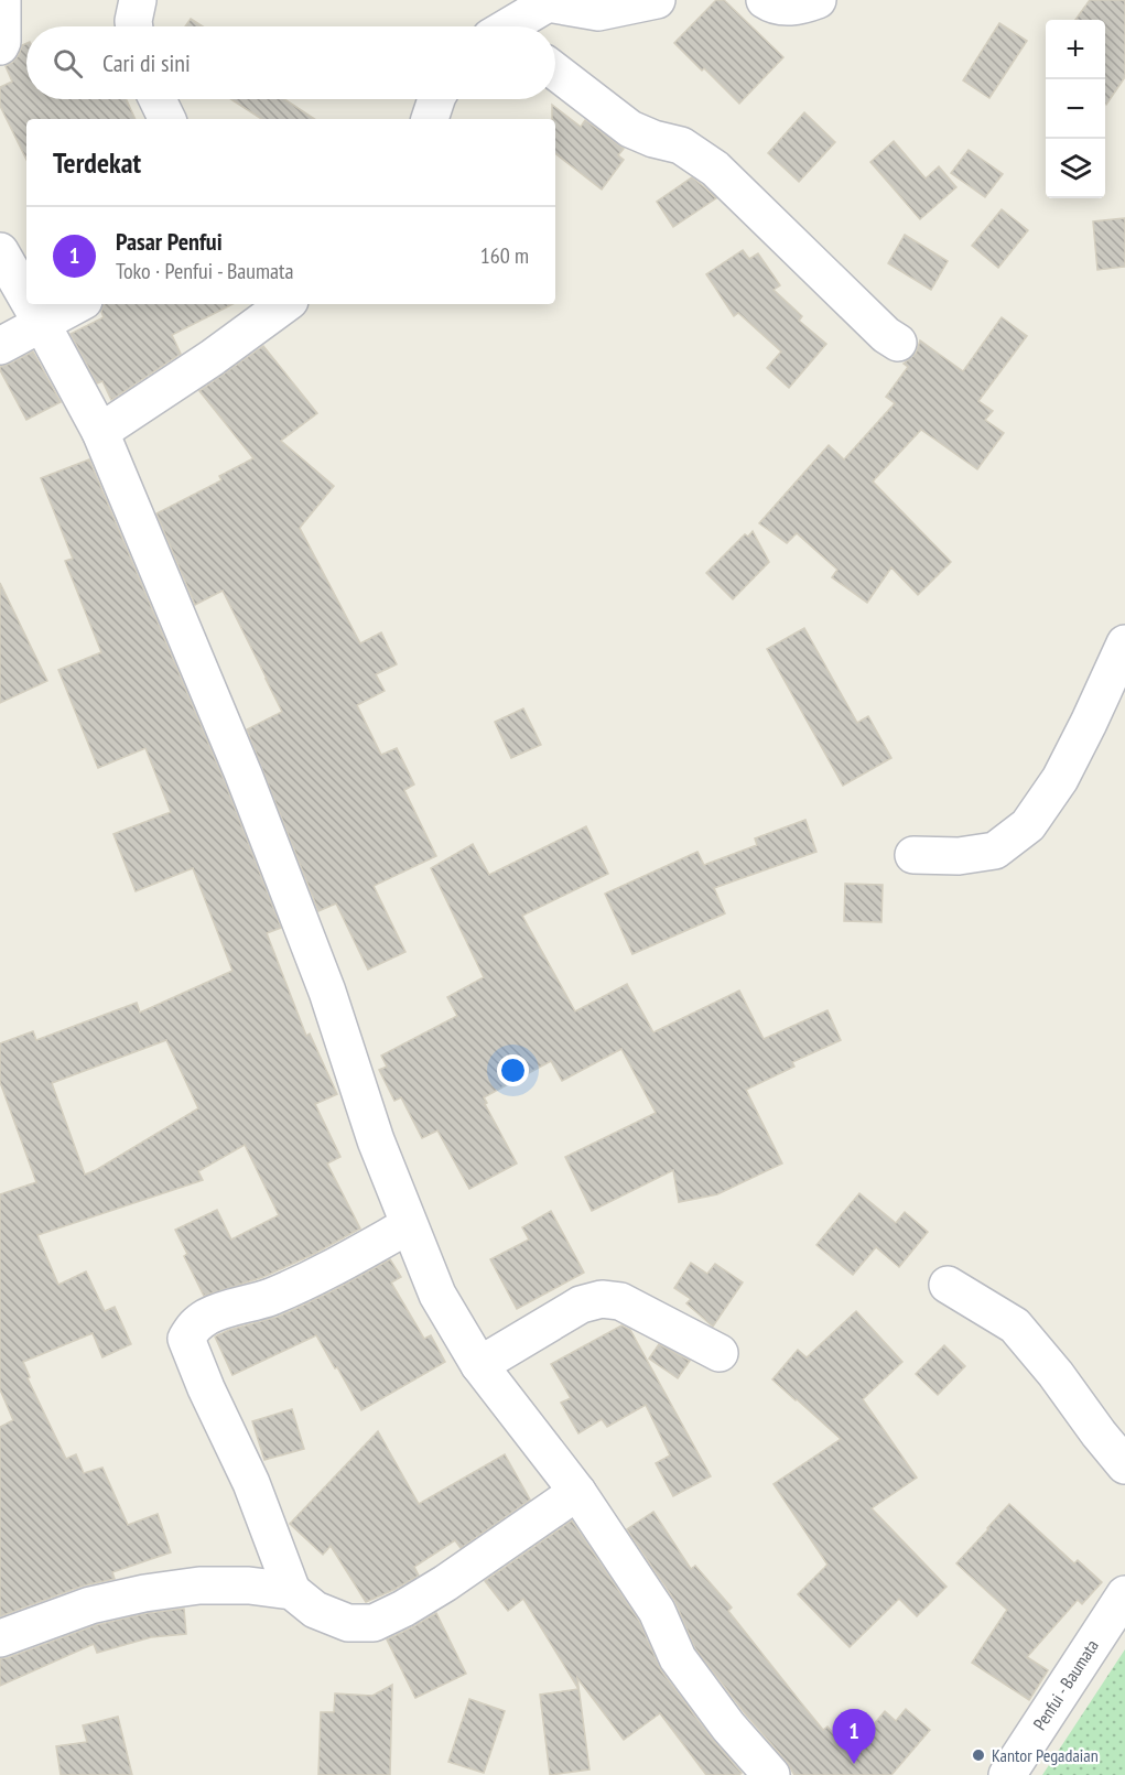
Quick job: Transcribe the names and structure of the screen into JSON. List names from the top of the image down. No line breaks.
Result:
{"streets":{"street":["Penfui - Baumata"]},"places":["Kantor Pegadaian"],"page":{"map_buttons":["+","−"],"search":"Cari di sini","heading":"Terdekat","list":[{"mark":"1","name":"Pasar Penfui","note":"Toko · Penfui - Baumata","value":"160 m"}],"pins":"1"}}
